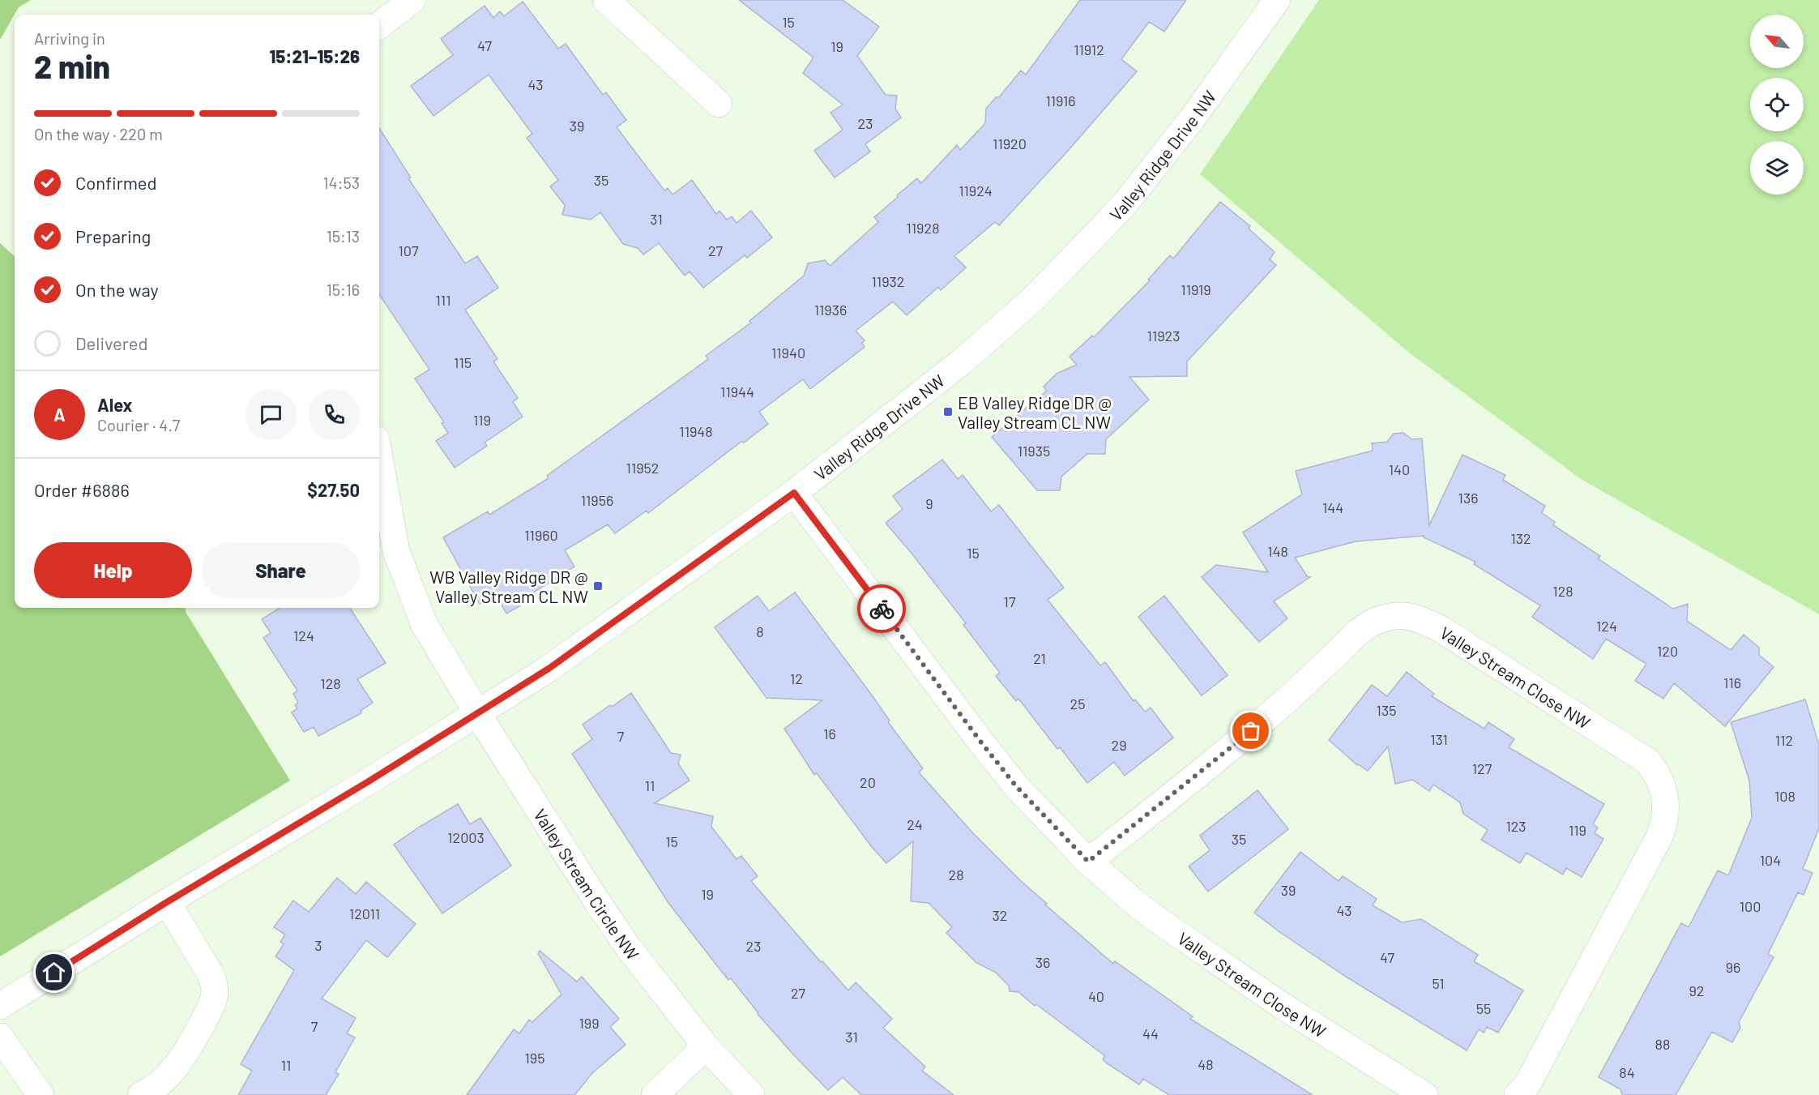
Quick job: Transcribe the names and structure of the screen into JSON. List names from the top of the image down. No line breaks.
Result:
{"streets":{"street":["Valley Ridge Drive NW","Valley Stream Close NW","Valley Stream Circle NW"]},"crossings":[["Valley Ridge Drive NW","Valley Stream Close NW"],["Valley Ridge Drive NW","Valley Stream Circle NW"]],"places":{"transit":["EB Valley Ridge DR @ Valley Stream CL NW","WB Valley Ridge DR @ Valley Stream CL NW"]},"house_numbers":["15","47","19","11912","43","11916","23","39","11920","35","11924","31","11928","107","27","11932","11919","111","11936","11923","11940","115","11944","119","11948","11935","11952","140","136","11956","9","144","11960","132","148","15","128","17","124","8","124","120","21","12","116","128","25","135","16","7","131","112","29","127","20","11","108","24","123","119","12003","35","15","104","28","39","19","100","43","12011","32","3","23","47","36","96","51","92","27","40","55","199","7","44","31","88","195","48","11","84"],"north":"top left","page":{"heading":["2 min","Arriving in","15:21–15:26"],"panel":["Alex","Courier · 4.7","Order #6886","$27.50"],"bar":"On the way · 220 m","list":[["Confirmed","14:53"],["Preparing","15:13"],["On the way","15:16"],"Delivered"],"round":"A","buttons":["Help","Share"]}}
